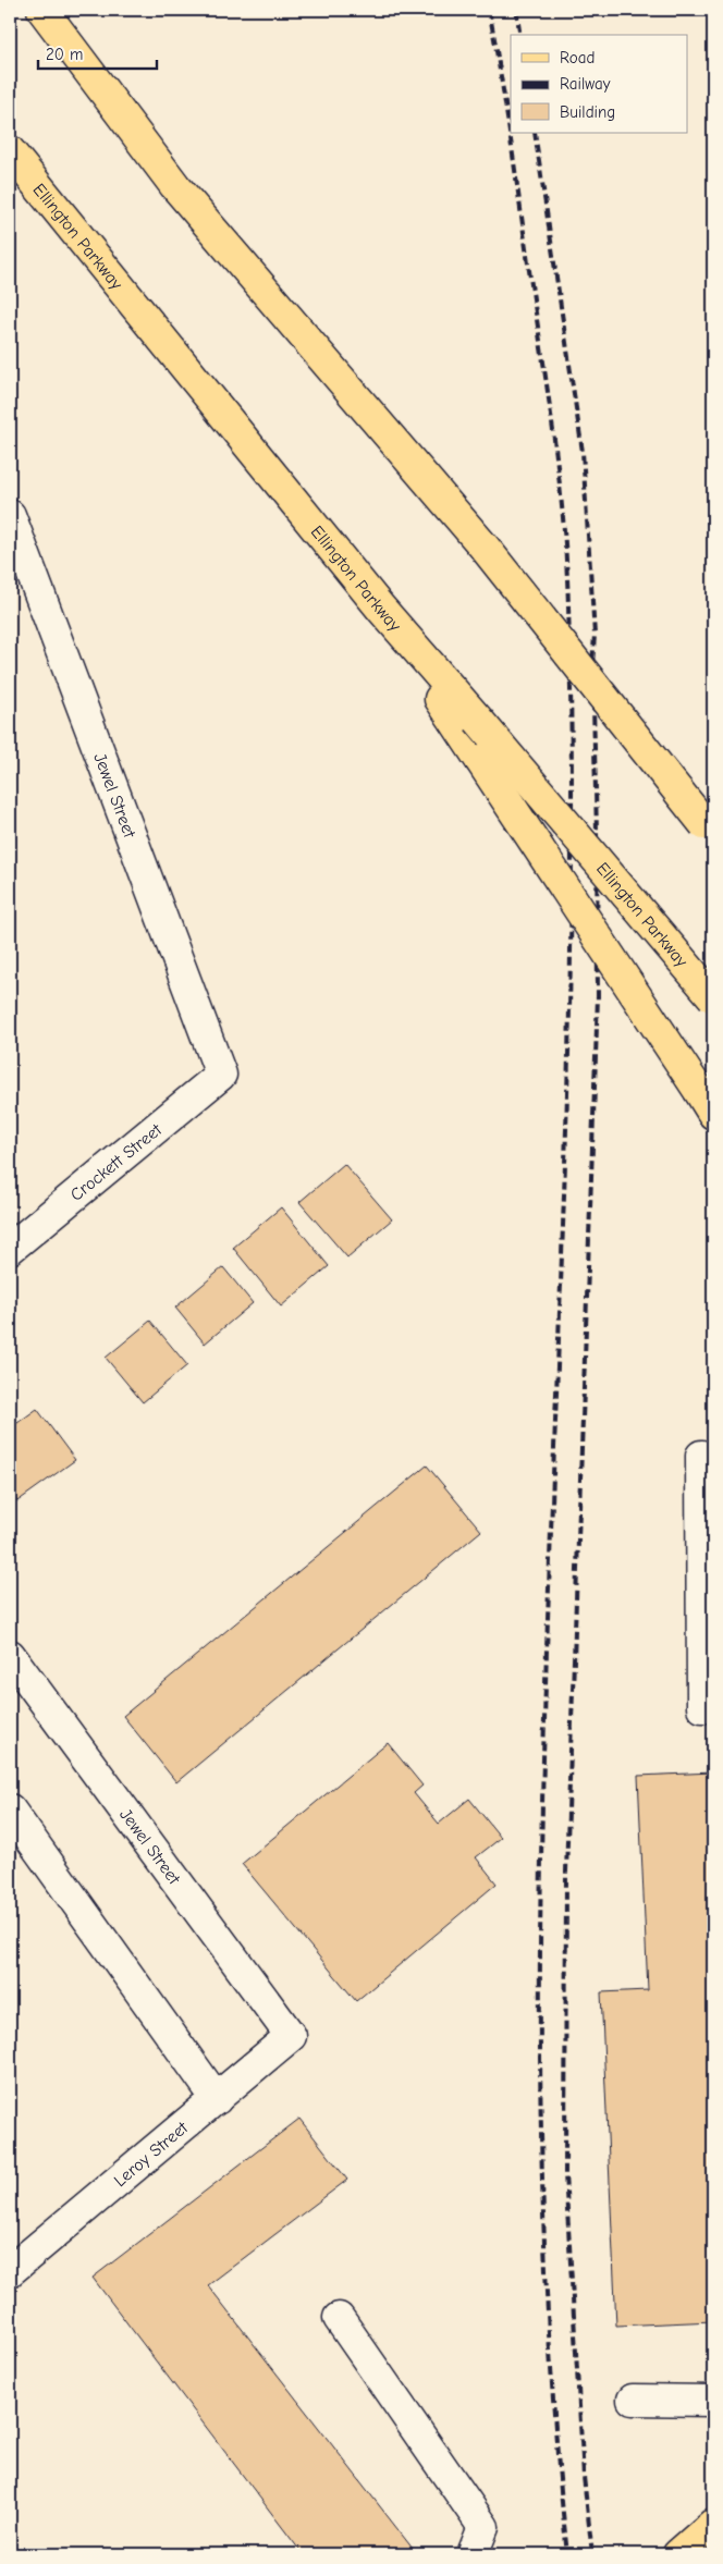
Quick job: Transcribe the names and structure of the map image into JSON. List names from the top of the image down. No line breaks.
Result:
{"streets":{"main road":["Ellington Parkway"],"street":["Jewel Street","Crockett Street","Leroy Street"]},"crossings":[["Jewel Street","Crockett Street"],["Jewel Street","Leroy Street"]],"legend":["Road","Railway","Building"],"scale_bar":"20 m"}
